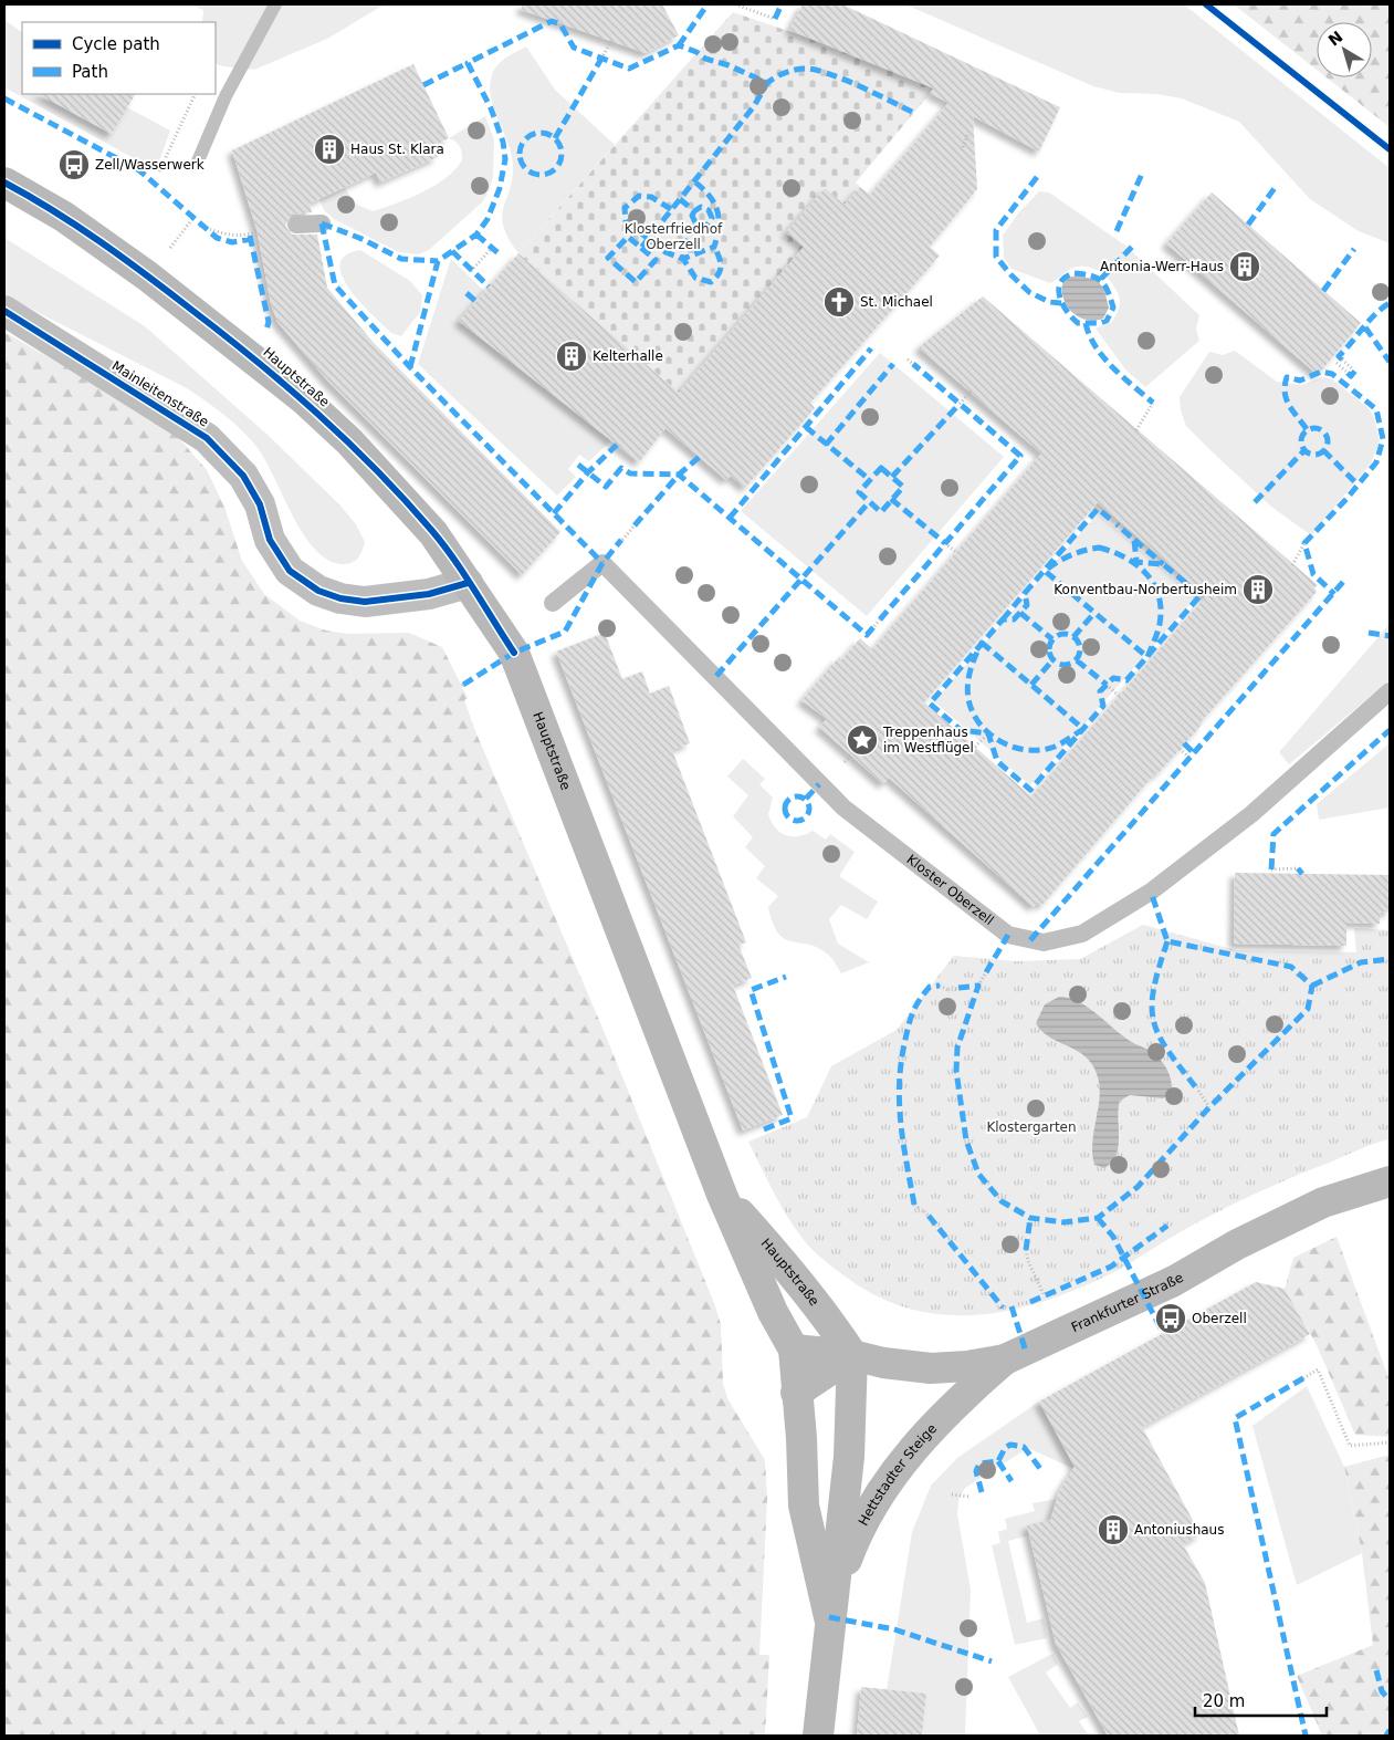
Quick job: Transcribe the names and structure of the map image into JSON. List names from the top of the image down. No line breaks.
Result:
{"streets":{"main road":["Hauptstraße","Frankfurter Straße","Hettstadter Steige"],"street":["Mainleitenstraße"],"lane":["Kloster Oberzell"]},"crossings":[["Hauptstraße","Mainleitenstraße"],["Hauptstraße","Frankfurter Straße"],["Hauptstraße","Hettstadter Steige"],["Frankfurter Straße","Hettstadter Steige"]],"parks":["Klosterfriedhof Oberzell","Klostergarten"],"places":{"building":["Haus St. Klara","Antonia-Werr-Haus","Kelterhalle","Konventbau-Norbertusheim","Antoniushaus"],"bus stop":["Zell/Wasserwerk","Oberzell"],"church":["St. Michael"],"place":["Treppenhaus im Westflügel"]},"legend":["Cycle path","Path"],"scale_bar":"20 m","north":"top left"}
